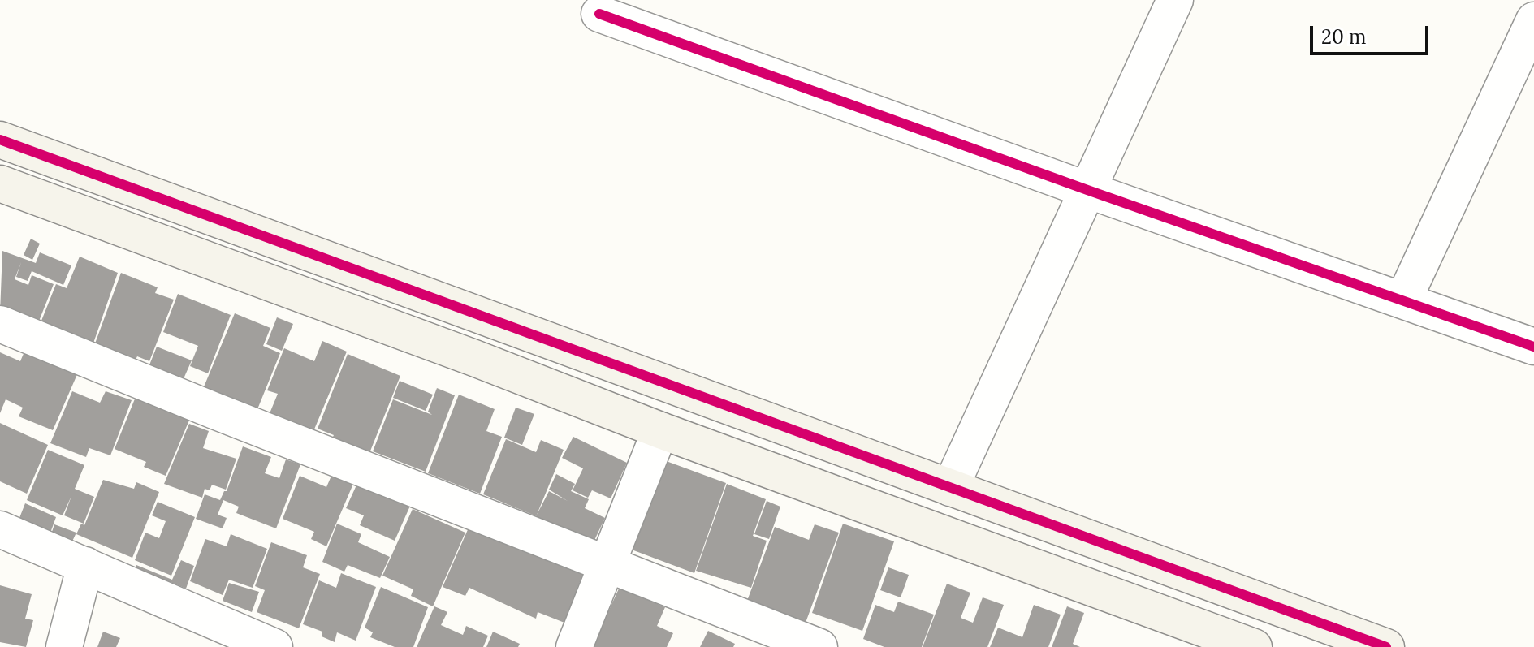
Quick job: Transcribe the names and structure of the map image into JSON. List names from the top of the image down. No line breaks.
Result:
{"scale_bar":"20 m"}
